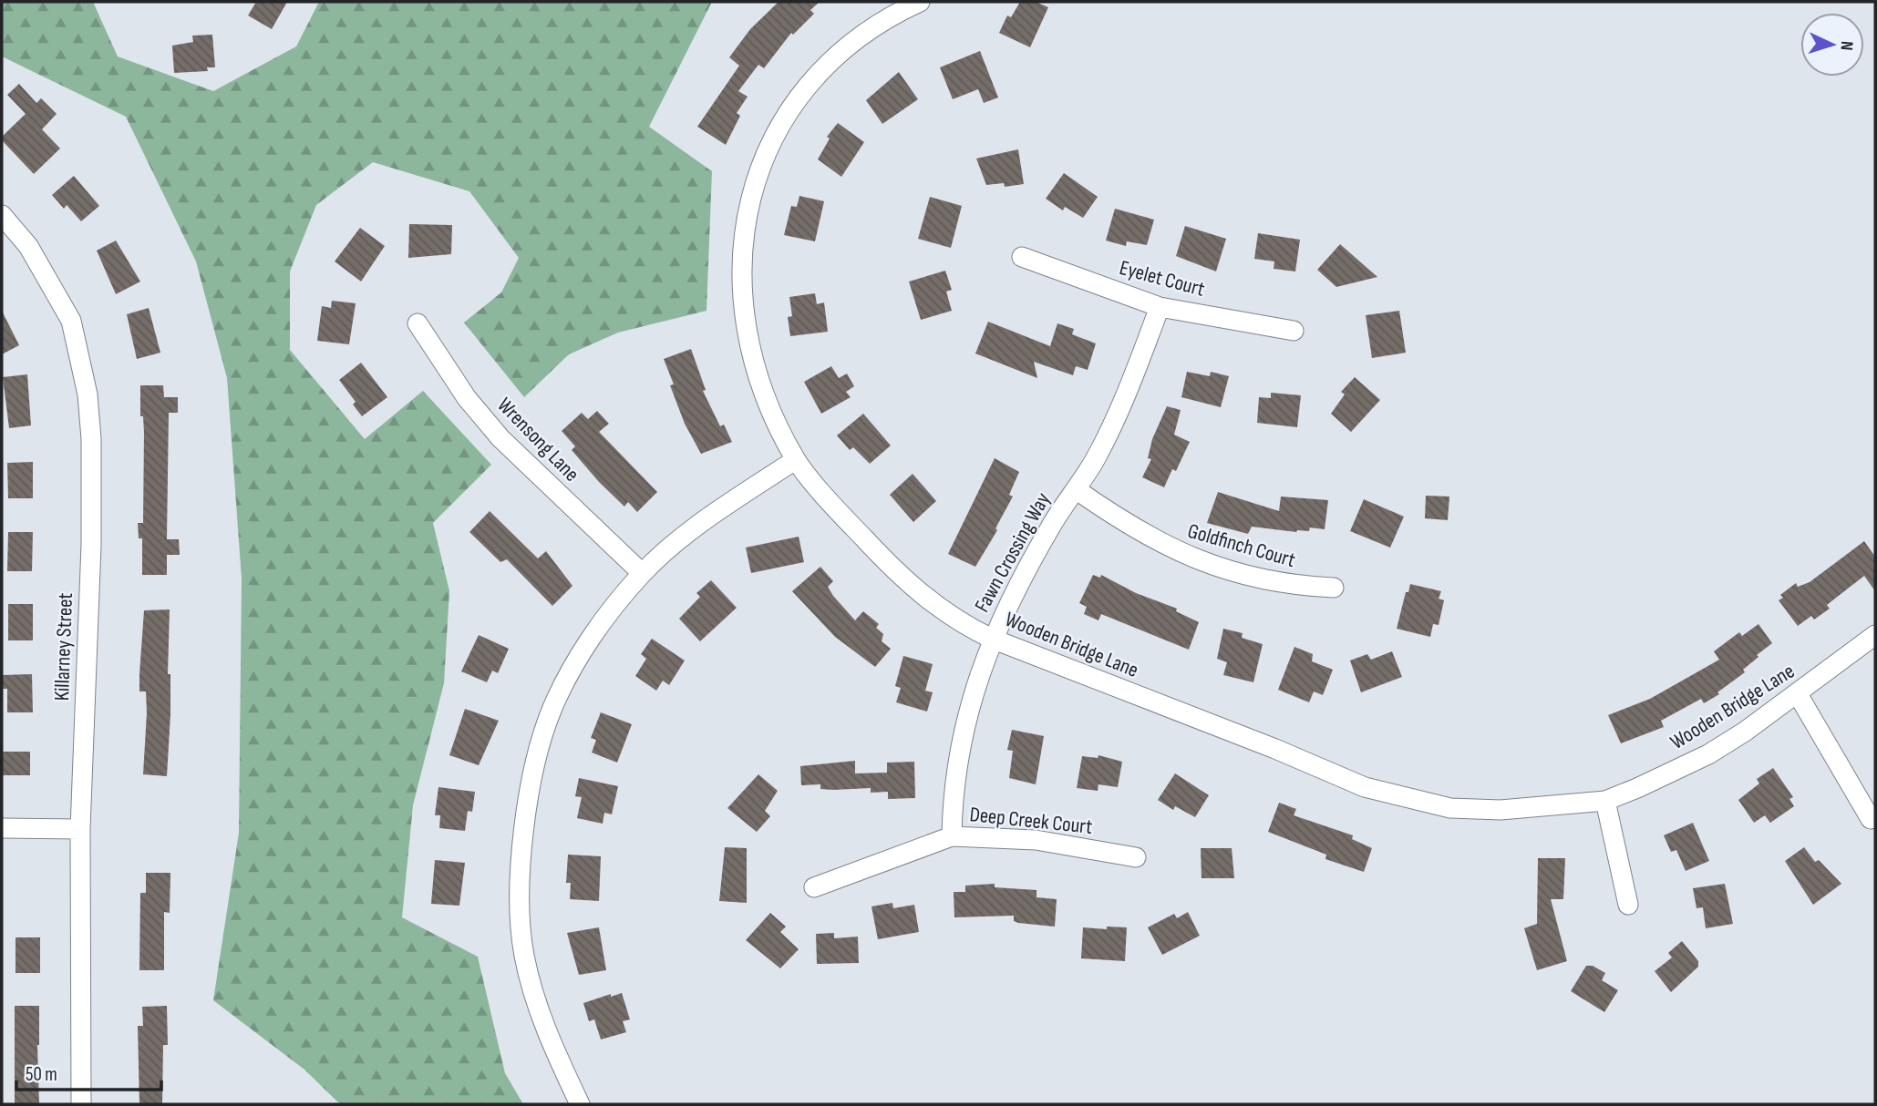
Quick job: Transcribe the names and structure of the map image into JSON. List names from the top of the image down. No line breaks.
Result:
{"streets":{"street":["Eyelet Court","Wrensong Lane","Goldfinch Court","Fawn Crossing Way","Wooden Bridge Lane","Killarney Street","Deep Creek Court"]},"crossings":[["Eyelet Court","Fawn Crossing Way"],["Goldfinch Court","Fawn Crossing Way"],["Fawn Crossing Way","Wooden Bridge Lane"],["Fawn Crossing Way","Deep Creek Court"]],"scale_bar":"50 m","north":"right"}
